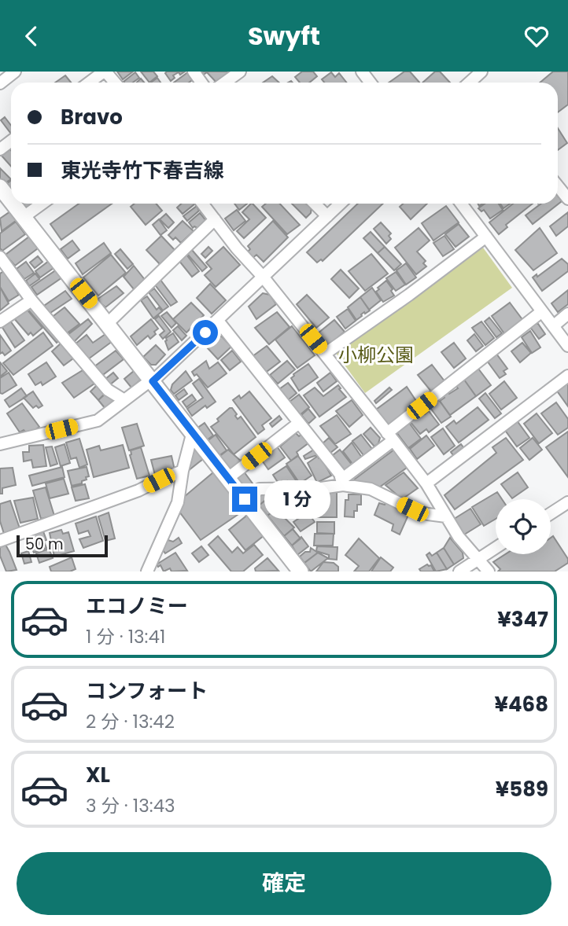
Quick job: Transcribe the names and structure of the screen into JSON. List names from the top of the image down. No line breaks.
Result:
{"parks":["小柳公園"],"scale_bar":"50 m","page":{"header":"Swyft","banner":["Bravo","東光寺竹下春吉線"],"bubble":"1 分","scale":"50 m","list":[{"name":"エコノミー","note":"1 分 · 13:41","value":"¥347"},{"name":"コンフォート","note":"2 分 · 13:42","value":"¥468"},{"name":"XL","note":"3 分 · 13:43","value":"¥589"}],"buttons":"確定"}}
